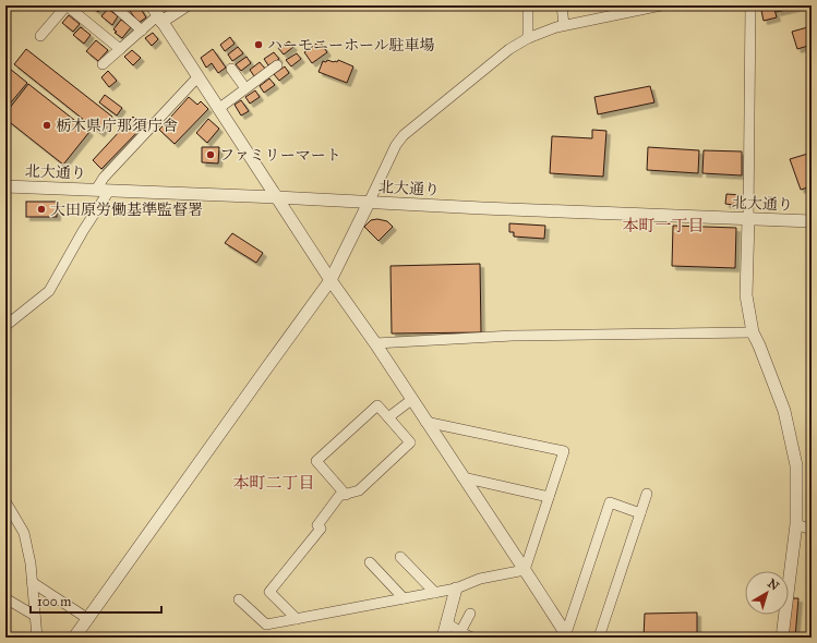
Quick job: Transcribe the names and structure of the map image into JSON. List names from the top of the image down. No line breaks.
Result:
{"streets":{"street":["北大通り"]},"districts":["本町一丁目","本町二丁目"],"places":["ハーモニーホール駐車場","栃木県庁那須庁舎","ファミリーマート","大田原労働基準監督署"],"scale_bar":"100 m","north":"top right"}
